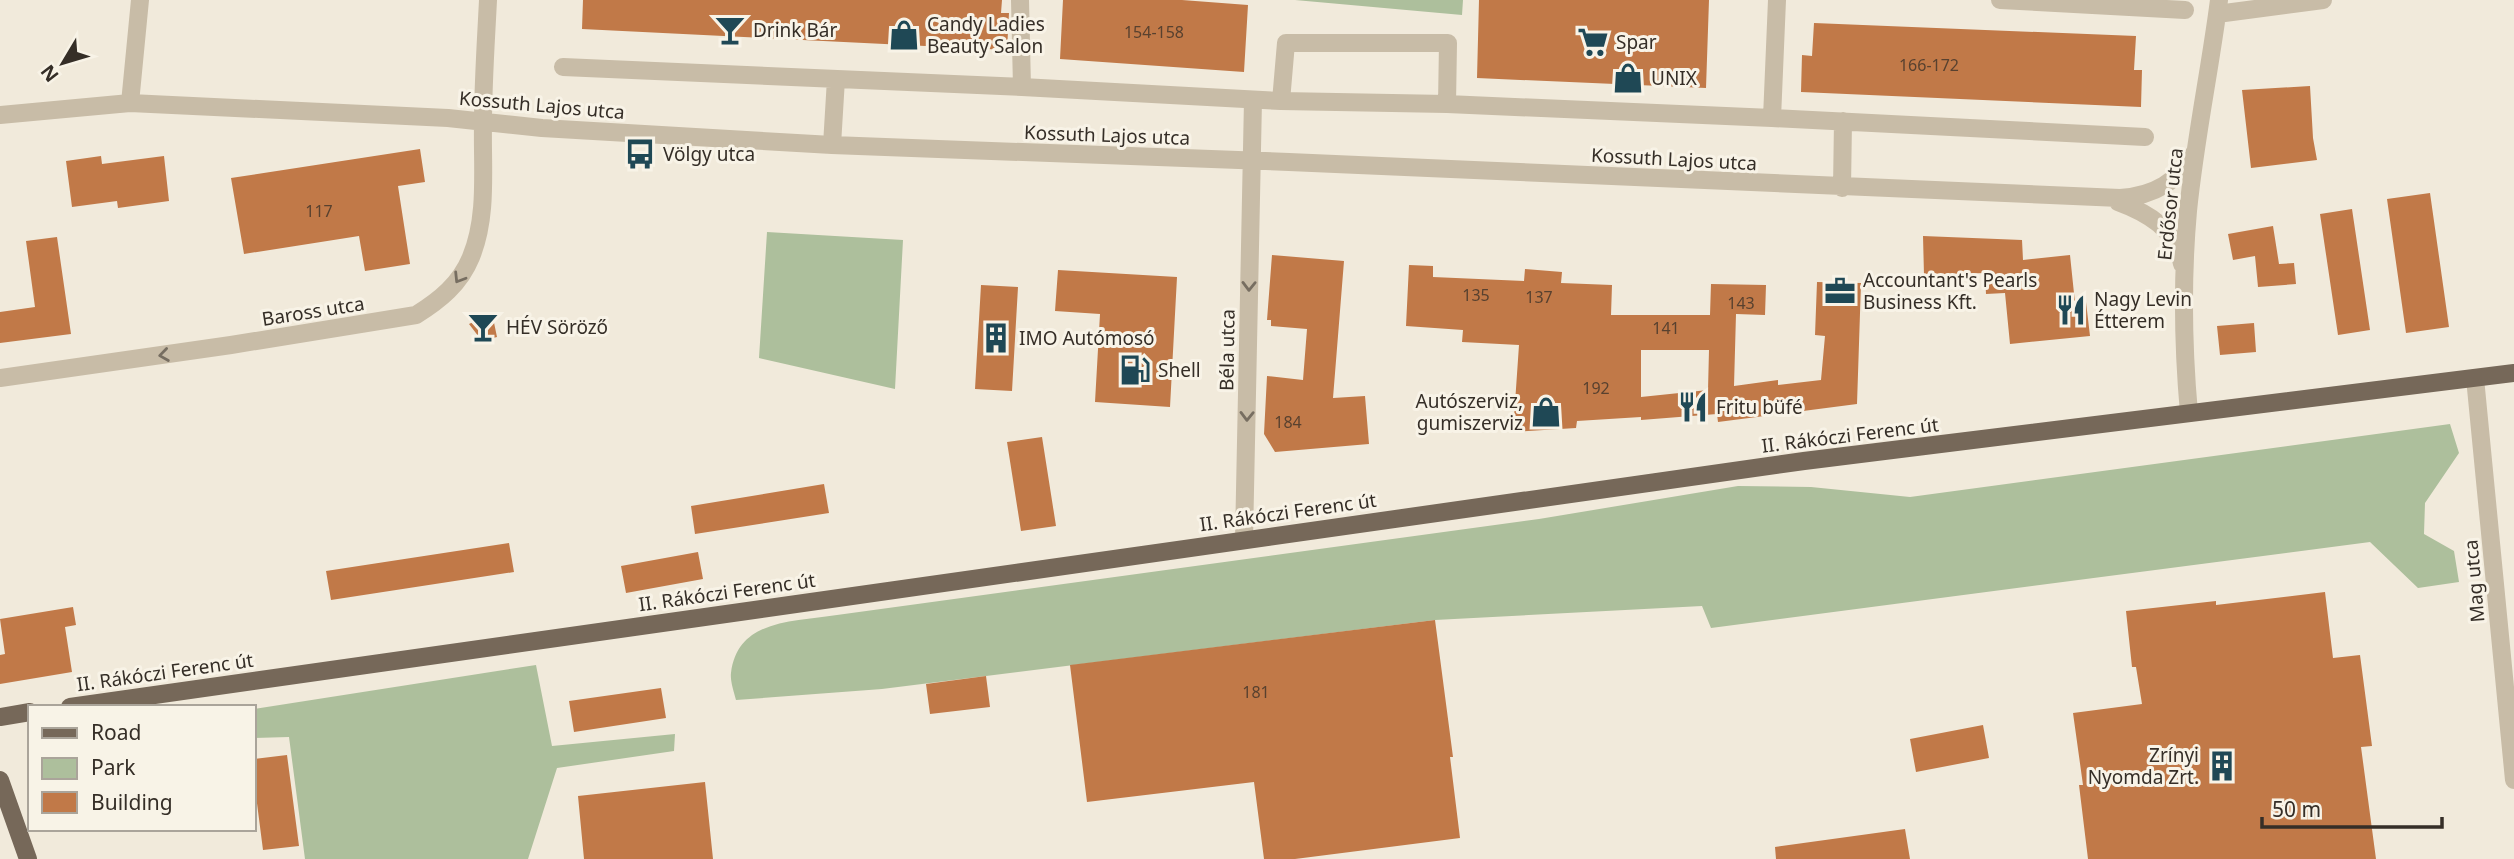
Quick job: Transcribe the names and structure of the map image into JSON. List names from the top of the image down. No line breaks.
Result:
{"streets":{"main road":["II. Rákóczi Ferenc út"],"street":["Kossuth Lajos utca","Erdősor utca","Baross utca","Béla utca","Mag utca"]},"crossings":[["Kossuth Lajos utca","Erdősor utca"],["Kossuth Lajos utca","Baross utca"],["Kossuth Lajos utca","Béla utca"],["Erdősor utca","II. Rákóczi Ferenc út"],["Béla utca","II. Rákóczi Ferenc út"],["II. Rákóczi Ferenc út","Mag utca"]],"one_way":["Baross utca","Béla utca"],"places":{"bar":["Drink Bár","HÉV Söröző"],"shop":["Candy Ladies Beauty Salon","UNIX","Autószerviz, gumiszerviz"],"supermarket":["Spar"],"bus stop":["Völgy utca"],"office":["Accountant's Pearls Business Kft."],"restaurant":["Nagy Levin Étterem","Fritu büfé"],"building":["IMO Autómosó","Zrínyi Nyomda Zrt."],"fuel station":["Shell"]},"house_numbers":["154-158","166-172","117","135","137","143","141","192","184","181"],"legend":["Road","Park","Building"],"scale_bar":"50 m","north":"bottom left"}
